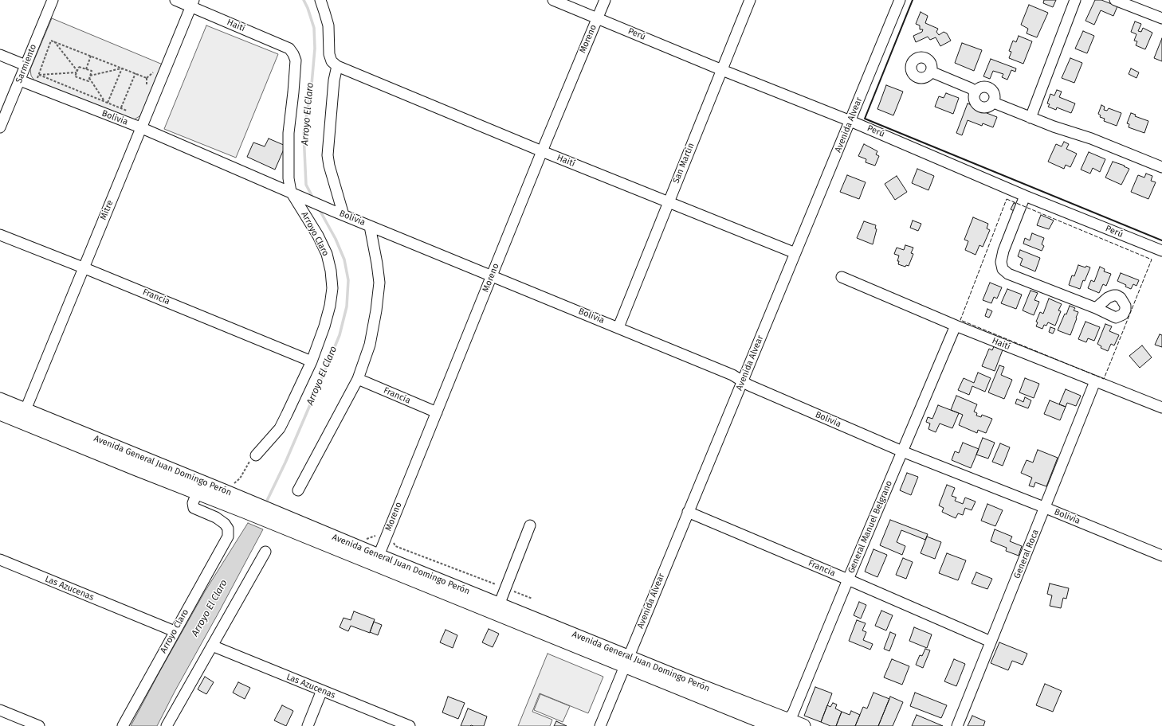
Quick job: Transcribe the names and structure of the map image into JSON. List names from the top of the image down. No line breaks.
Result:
{"streets":{"main road":["Avenida General Juan Domingo Perón"],"street":["Haití","Perú","Moreno","Sarmiento","Bolivia","Avenida Alvear","San Martín","Mitre","Arroyo Claro","Francia","General Manuel Belgrano","General Roca","Las Azucenas"]},"crossings":[["Haití","Moreno"],["Haití","Avenida Alvear"],["Haití","San Martín"],["Haití","Mitre"],["Haití","Arroyo Claro"],["Haití","General Manuel Belgrano"],["Haití","General Roca"],["Perú","Moreno"],["Perú","Avenida Alvear"],["Perú","San Martín"],["Moreno","Bolivia"],["Moreno","Francia"],["Moreno","Avenida General Juan Domingo Perón"],["Sarmiento","Bolivia"],["Bolivia","Avenida Alvear"],["Bolivia","San Martín"],["Bolivia","Mitre"],["Bolivia","Arroyo Claro"],["Bolivia","General Manuel Belgrano"],["Bolivia","General Roca"],["Avenida Alvear","Francia"],["Avenida Alvear","Avenida General Juan Domingo Perón"],["Mitre","Francia"],["Mitre","Avenida General Juan Domingo Perón"],["Arroyo Claro","Francia"],["Arroyo Claro","Avenida General Juan Domingo Perón"],["Arroyo Claro","Las Azucenas"],["Francia","General Manuel Belgrano"],["Francia","General Roca"],["Avenida General Juan Domingo Perón","General Manuel Belgrano"]],"water":["Arroyo El Claro"]}
